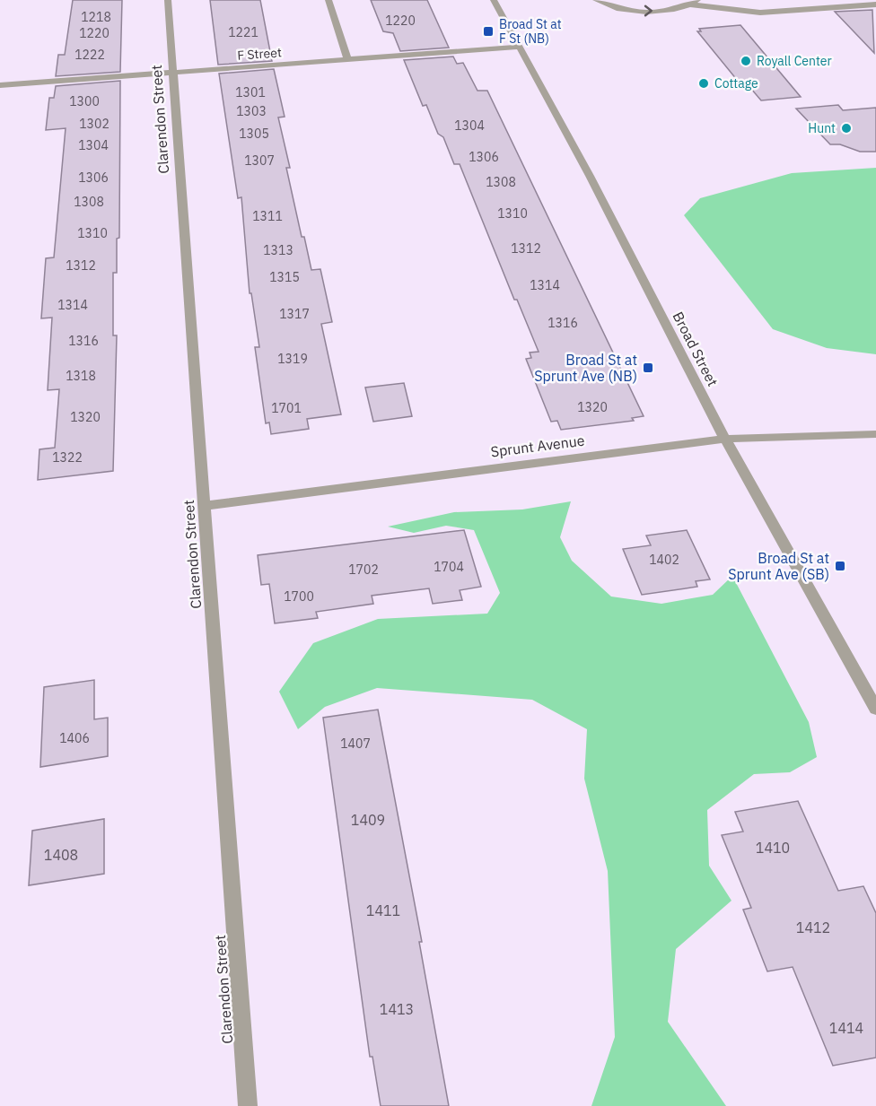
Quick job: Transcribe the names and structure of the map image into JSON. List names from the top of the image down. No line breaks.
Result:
{"streets":{"street":["F Street","Clarendon Street","Broad Street","Sprunt Avenue"]},"crossings":[["F Street","Clarendon Street"],["F Street","Broad Street"],["Clarendon Street","Sprunt Avenue"],["Broad Street","Sprunt Avenue"]],"places":{"transit":["Broad St at F St (NB)","Broad St at Sprunt Ave (NB)","Broad St at Sprunt Ave (SB)"],"other":["Royall Center","Cottage","Hunt"]},"house_numbers":["1218","1220","1221","1220","1222","1301","1300","1303","1302","1304","1305","1304","1306","1307","1306","1308","1308","1310","1311","1310","1312","1313","1312","1315","1314","1314","1317","1316","1316","1319","1318","1320","1701","1320","1322","1402","1704","1702","1700","1406","1407","1409","1410","1408","1411","1412","1413","1414"]}
